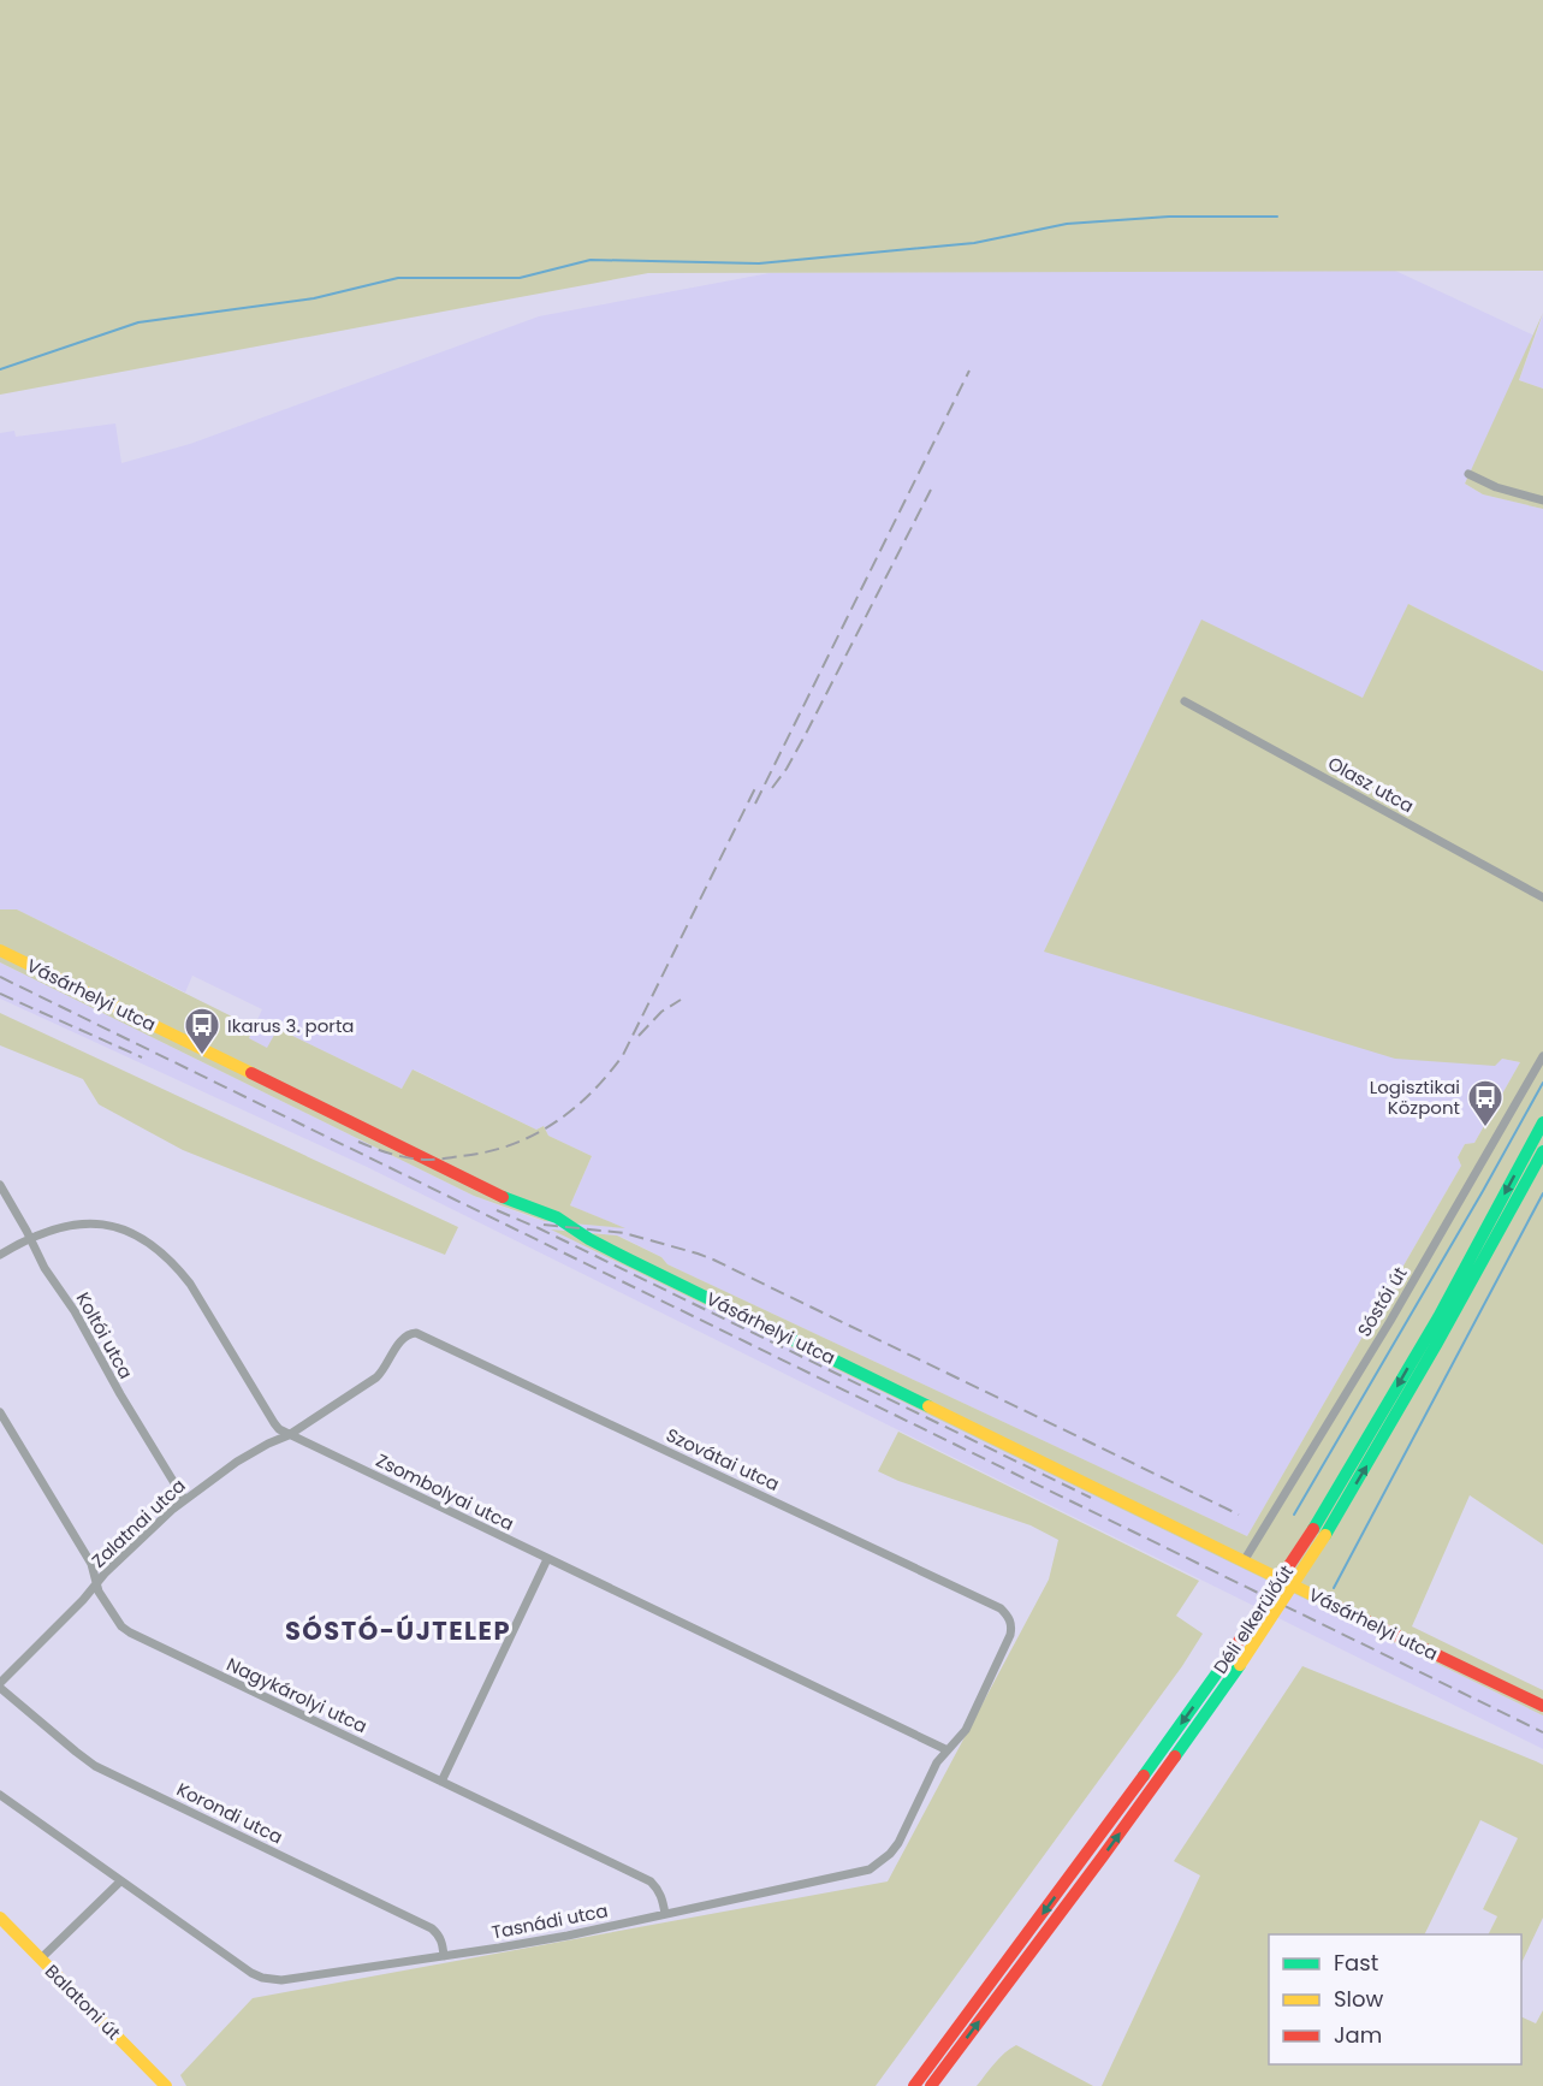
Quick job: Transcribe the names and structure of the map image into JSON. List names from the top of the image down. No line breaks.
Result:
{"streets":{"main road":["Vásárhelyi utca","Déli elkerülőút","Balatoni út"],"street":["Olasz utca","Sóstói út","Koltói utca","Szovátai utca","Zsombolyai utca","Zalatnai utca","Nagykárolyi utca","Korondi utca","Tasnádi utca"]},"crossings":[["Vásárhelyi utca","Sóstói út"],["Koltói utca","Zsombolyai utca"],["Koltói utca","Zalatnai utca"],["Szovátai utca","Zalatnai utca"],["Szovátai utca","Tasnádi utca"],["Zsombolyai utca","Zalatnai utca"],["Zsombolyai utca","Tasnádi utca"],["Zalatnai utca","Nagykárolyi utca"],["Zalatnai utca","Korondi utca"],["Nagykárolyi utca","Tasnádi utca"],["Korondi utca","Tasnádi utca"]],"districts":["SÓSTÓ-ÚJTELEP"],"places":{"bus stop":["Ikarus 3. porta","Logisztikai Központ"]},"legend":["Fast","Slow","Jam"]}
